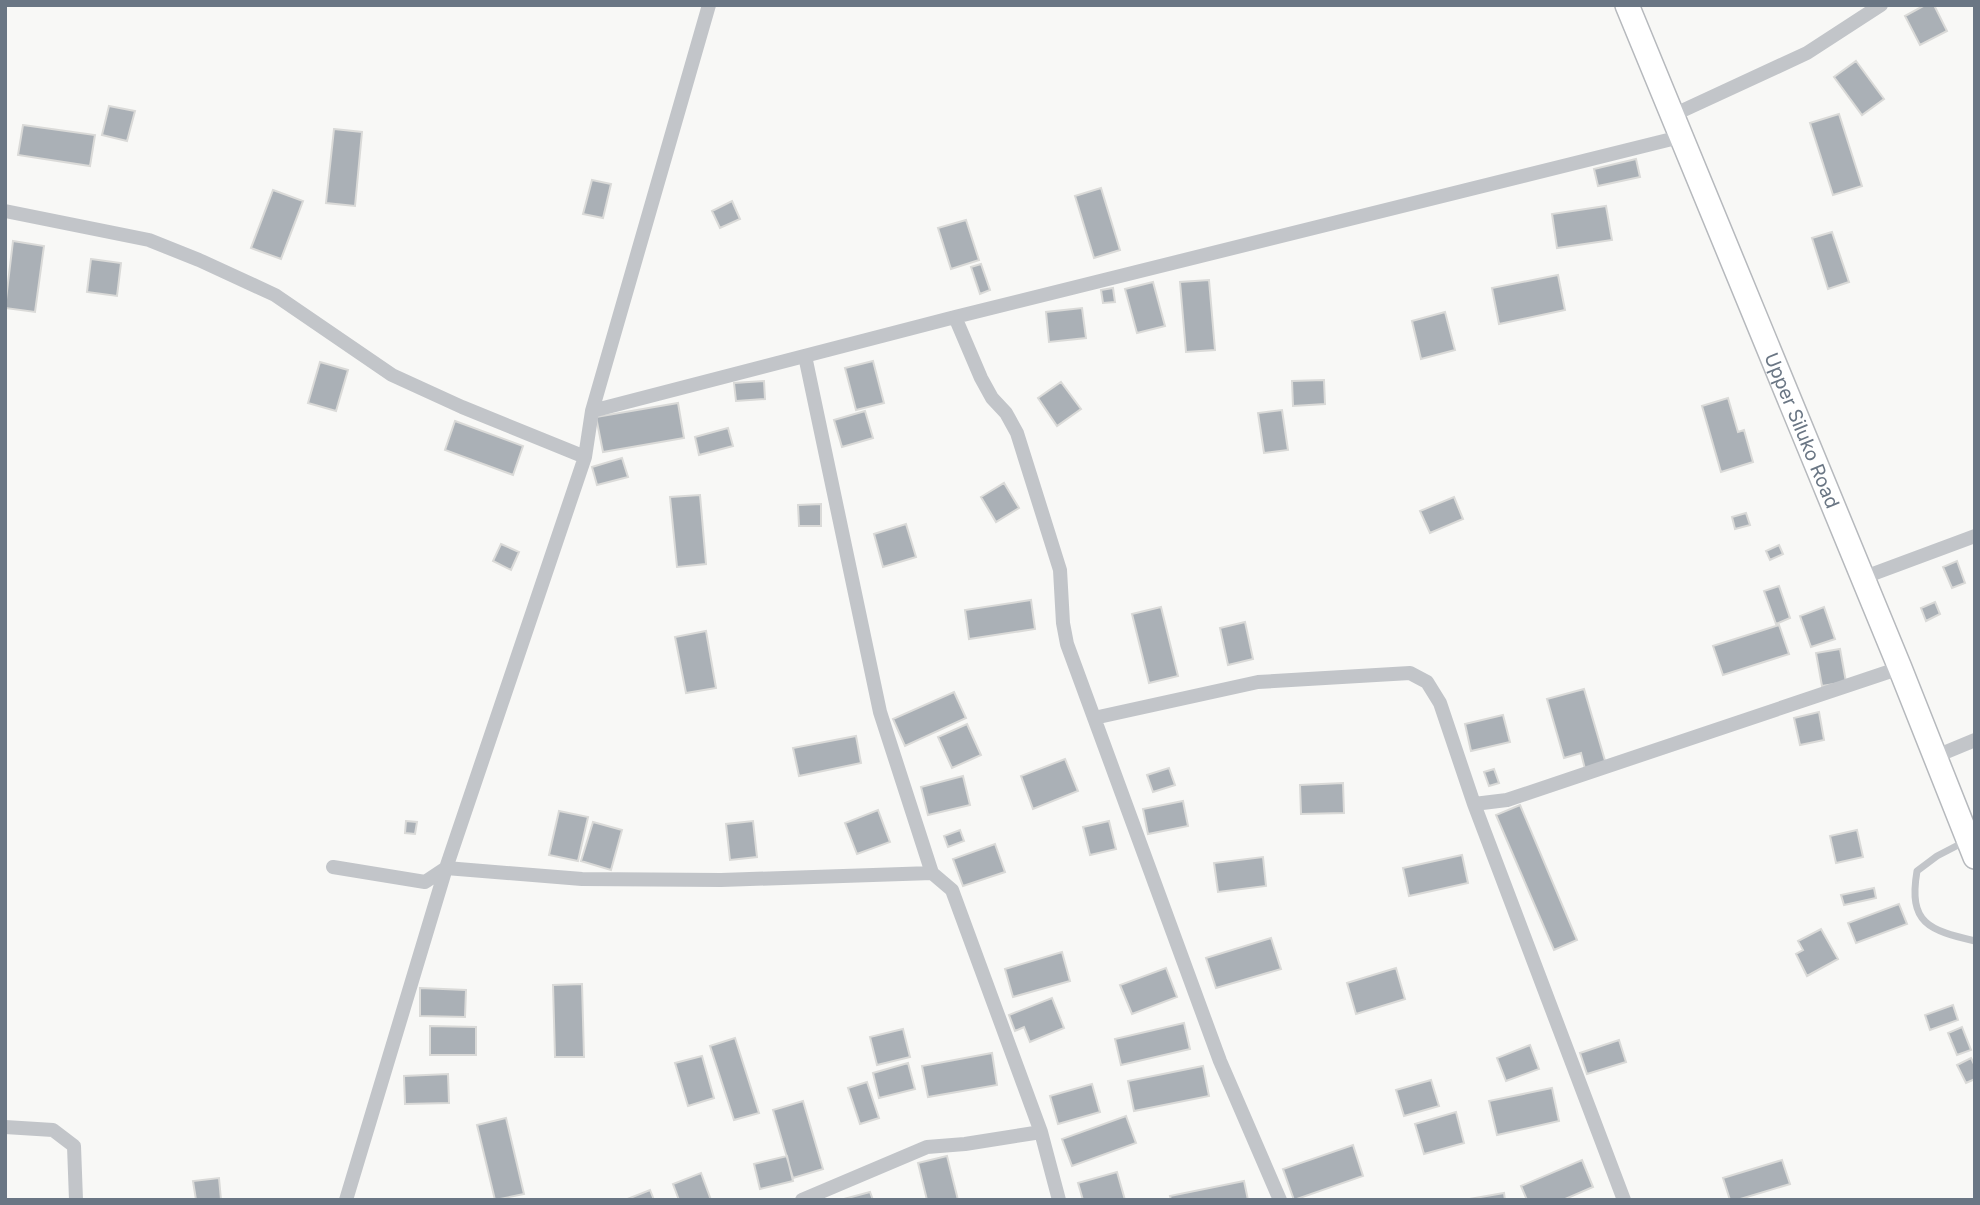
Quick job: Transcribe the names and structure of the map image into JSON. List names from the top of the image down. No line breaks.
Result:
{"streets":{"main road":["Upper Siluko Road"]}}
